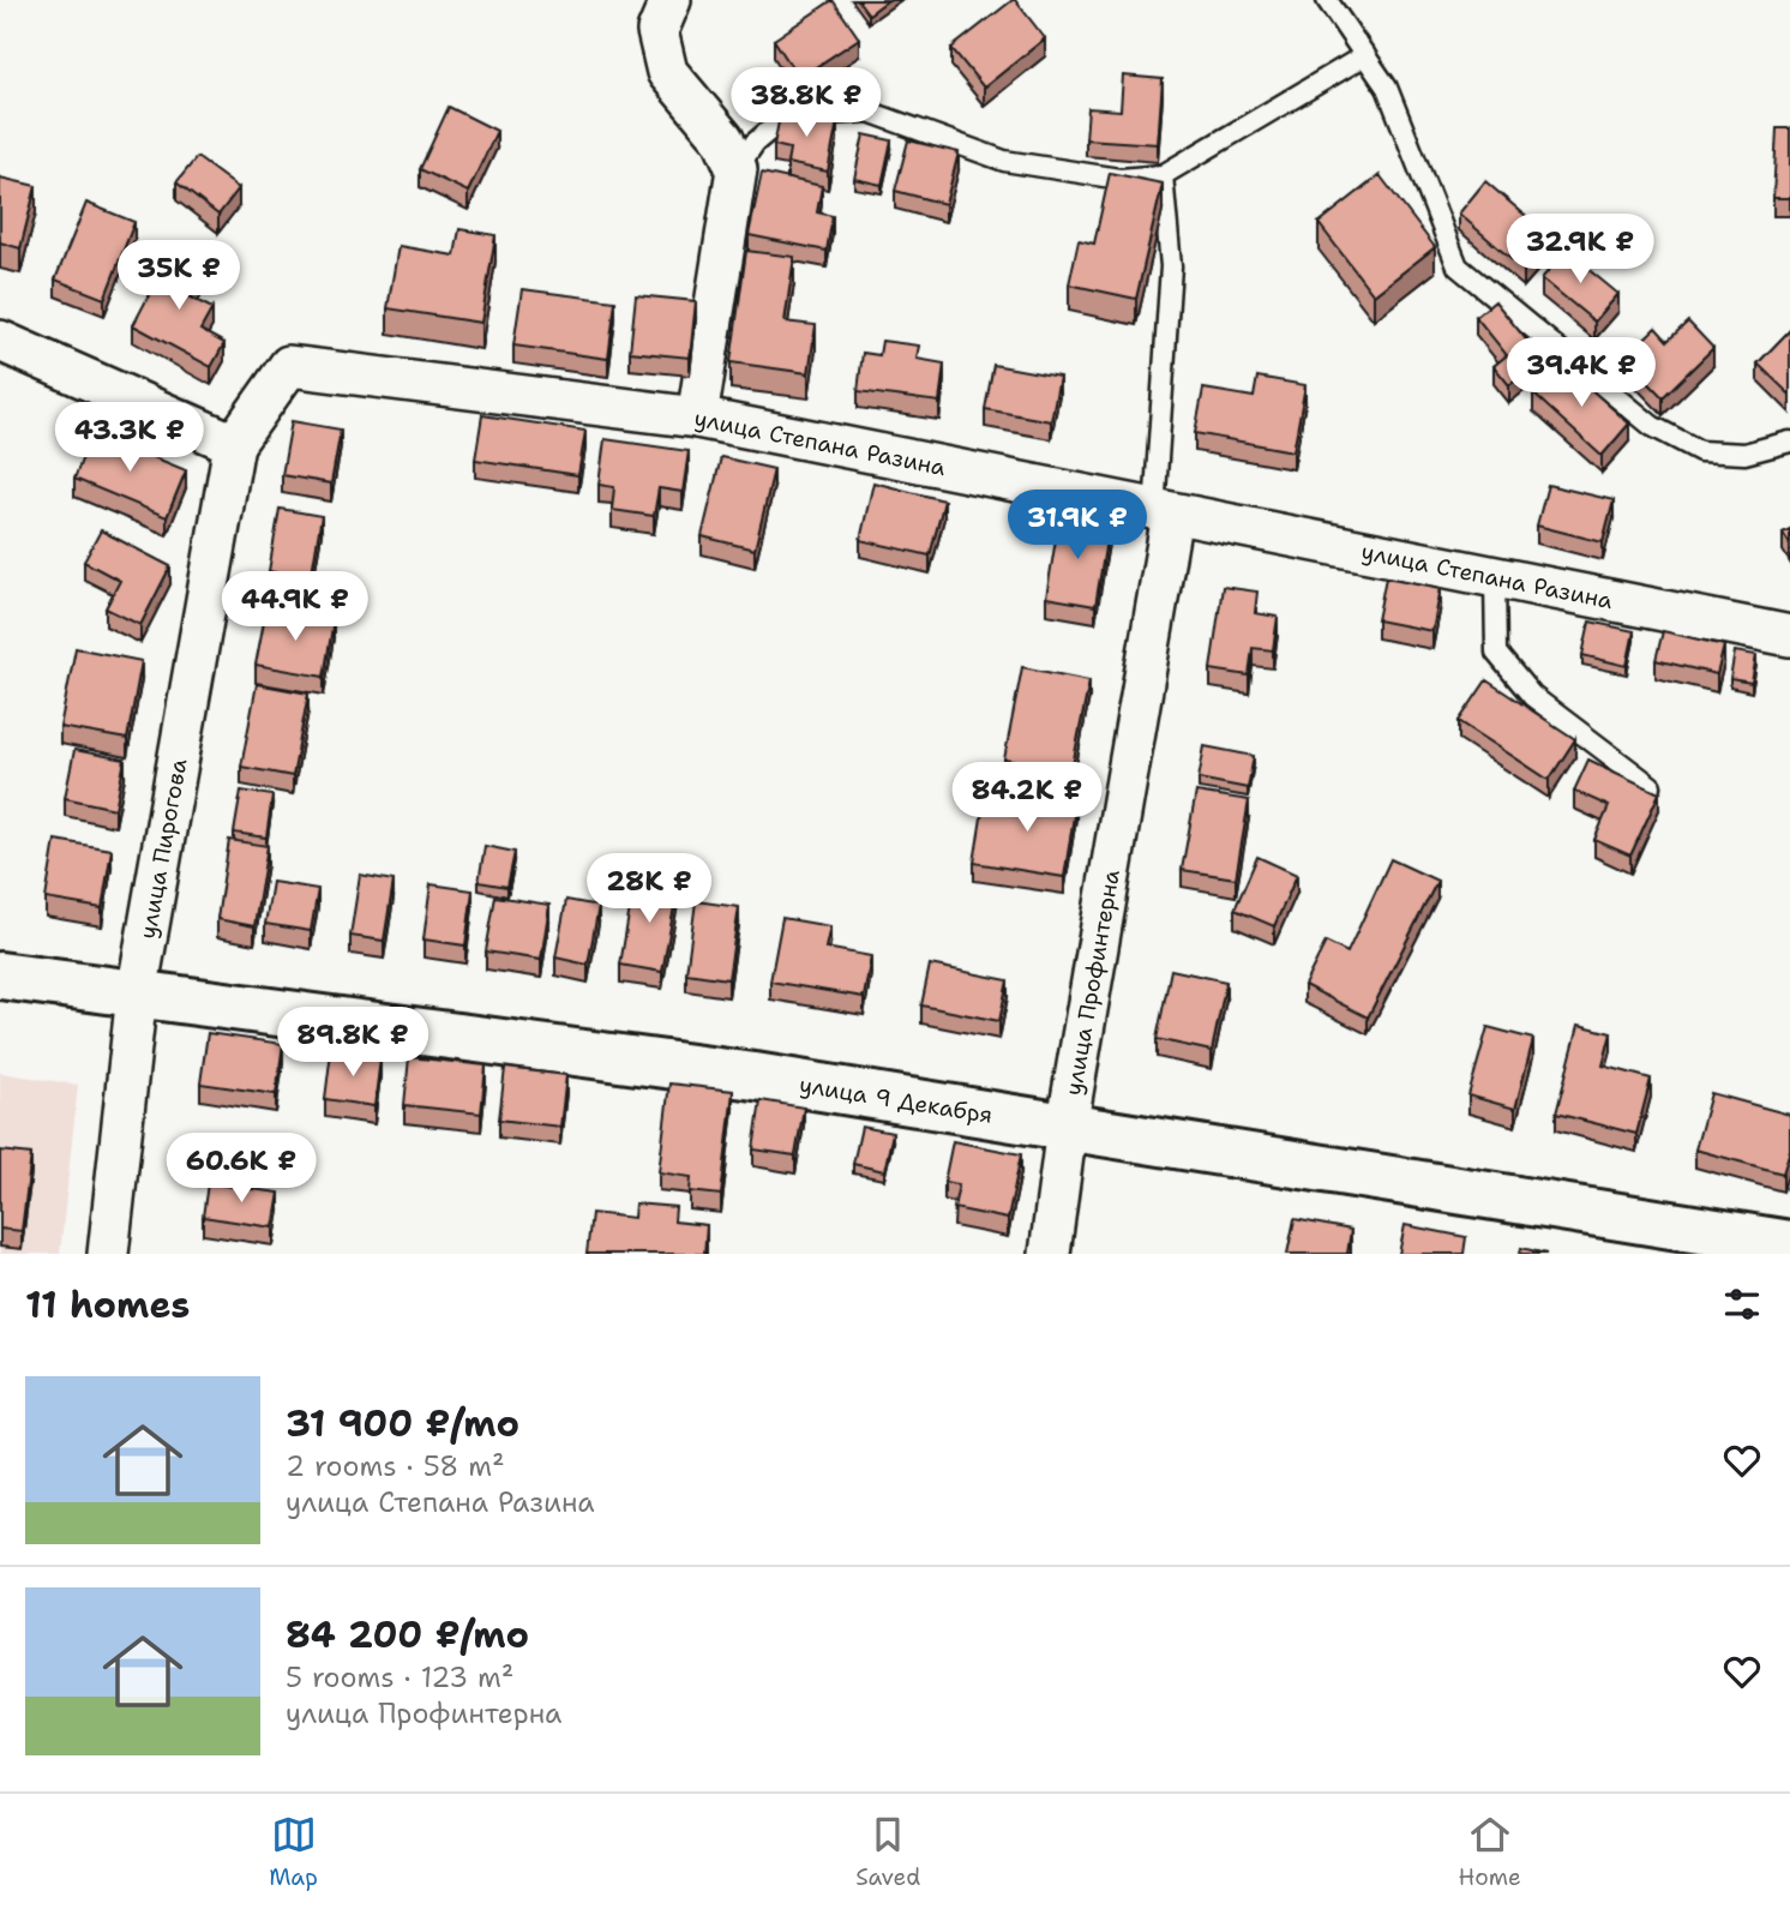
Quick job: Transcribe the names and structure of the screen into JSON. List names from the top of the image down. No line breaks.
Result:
{"streets":{"street":["улица Степана Разина","улица Пирогова","улица Профинтерна","улица 9 Декабря"]},"crossings":[["улица Степана Разина","улица Пирогова"],["улица Степана Разина","улица Профинтерна"],["улица Пирогова","улица 9 Декабря"],["улица Профинтерна","улица 9 Декабря"]],"page":{"price":["38.8K ₽","32.9K ₽","35K ₽","39.4K ₽","43.3K ₽","31.9K ₽","44.9K ₽","84.2K ₽","28K ₽","89.8K ₽","60.6K ₽"],"heading":"11 homes","list":[{"name":"31 900 ₽/mo","note":"2 rooms · 58 m² · улица Степана Разина"},{"name":"84 200 ₽/mo","note":"5 rooms · 123 m² · улица Профинтерна"}],"tabs":["Map","Saved","Home"]}}
